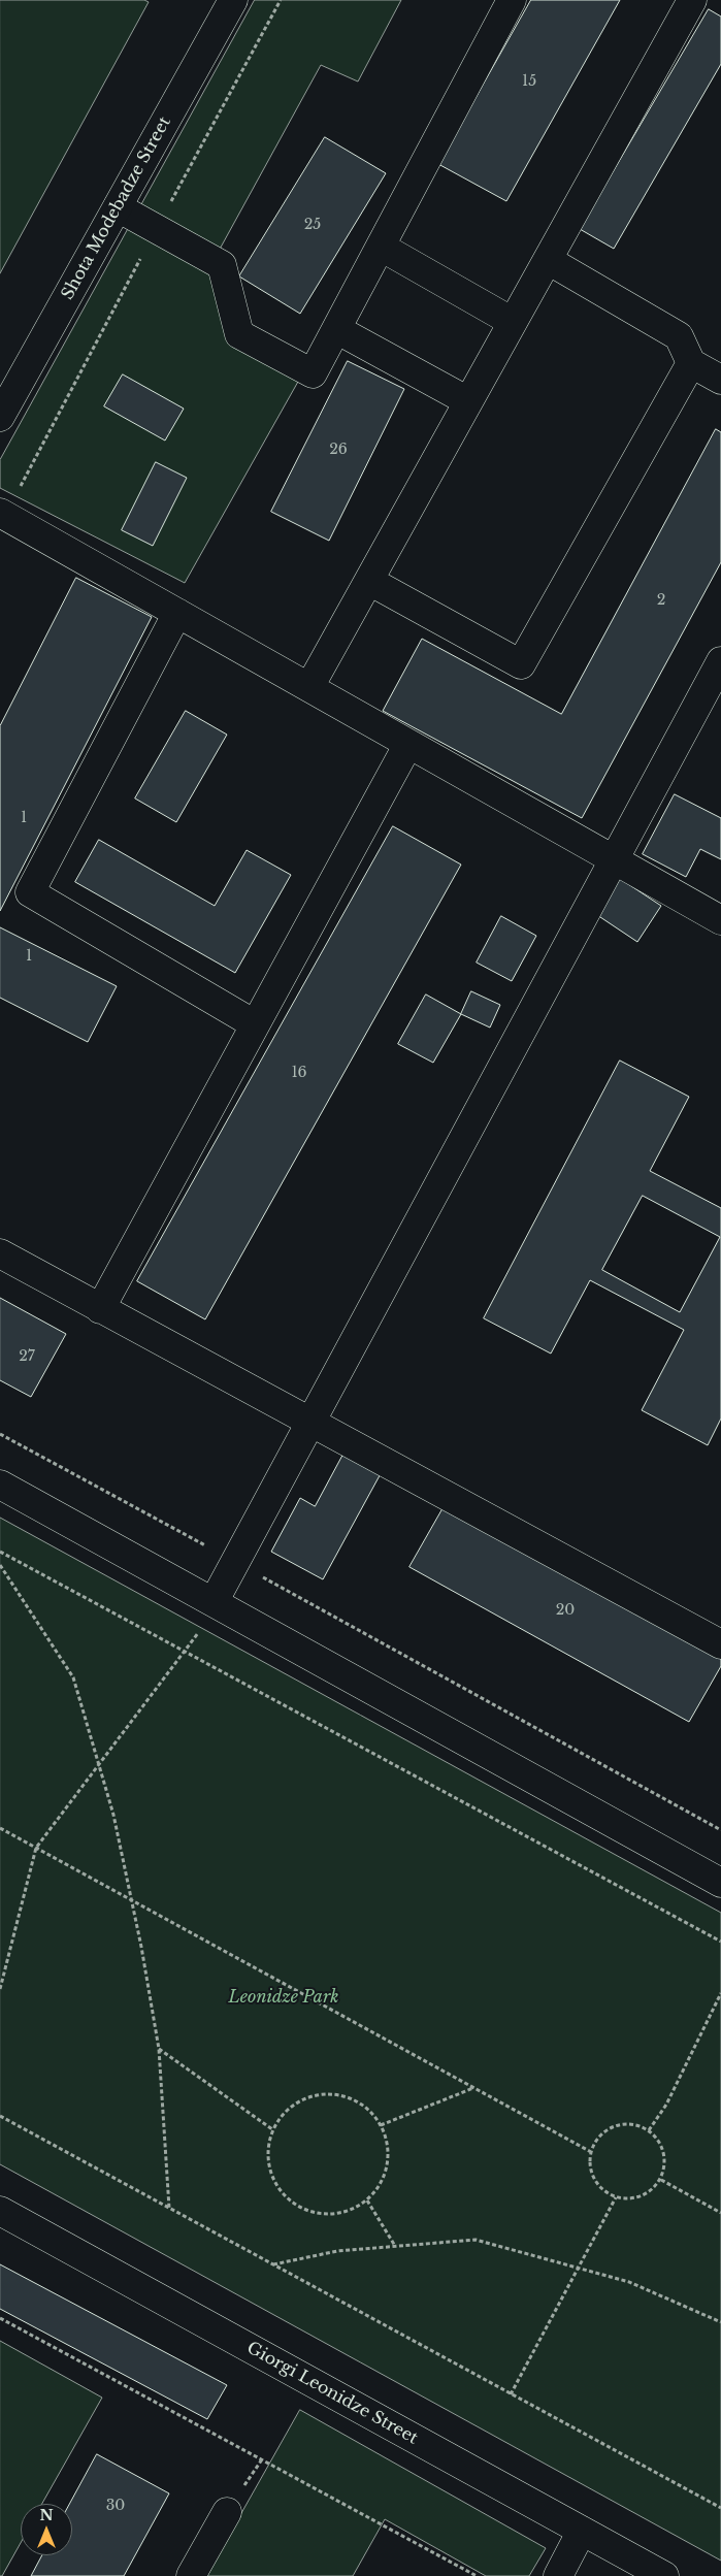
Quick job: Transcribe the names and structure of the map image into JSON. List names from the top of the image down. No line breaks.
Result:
{"streets":{"street":["Shota Modebadze Street","Giorgi Leonidze Street"]},"parks":["Leonidze Park"],"house_numbers":["15","25","26","2","1","1","16","27","20","30"],"north":"top"}
